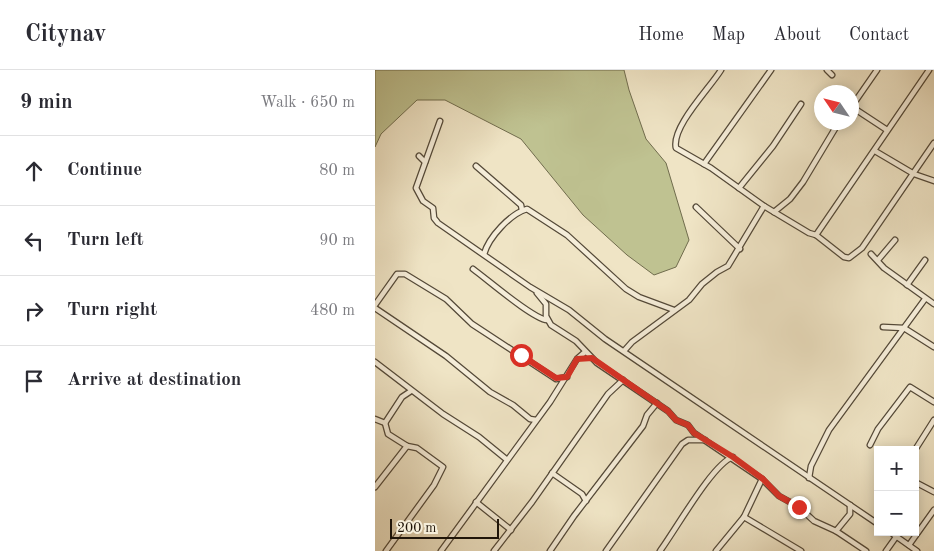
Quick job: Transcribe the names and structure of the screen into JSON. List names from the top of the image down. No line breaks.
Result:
{"scale_bar":"200 m","north":"top left","page":{"header":"Citynav","nav":["Home","Map","About","Contact"],"heading":["9 min","Walk · 650 m"],"list":[["Continue","80 m"],["Turn left","90 m"],["Turn right","480 m"],"Arrive at destination"],"map_buttons":["+","−"],"scale":"200 m"}}
